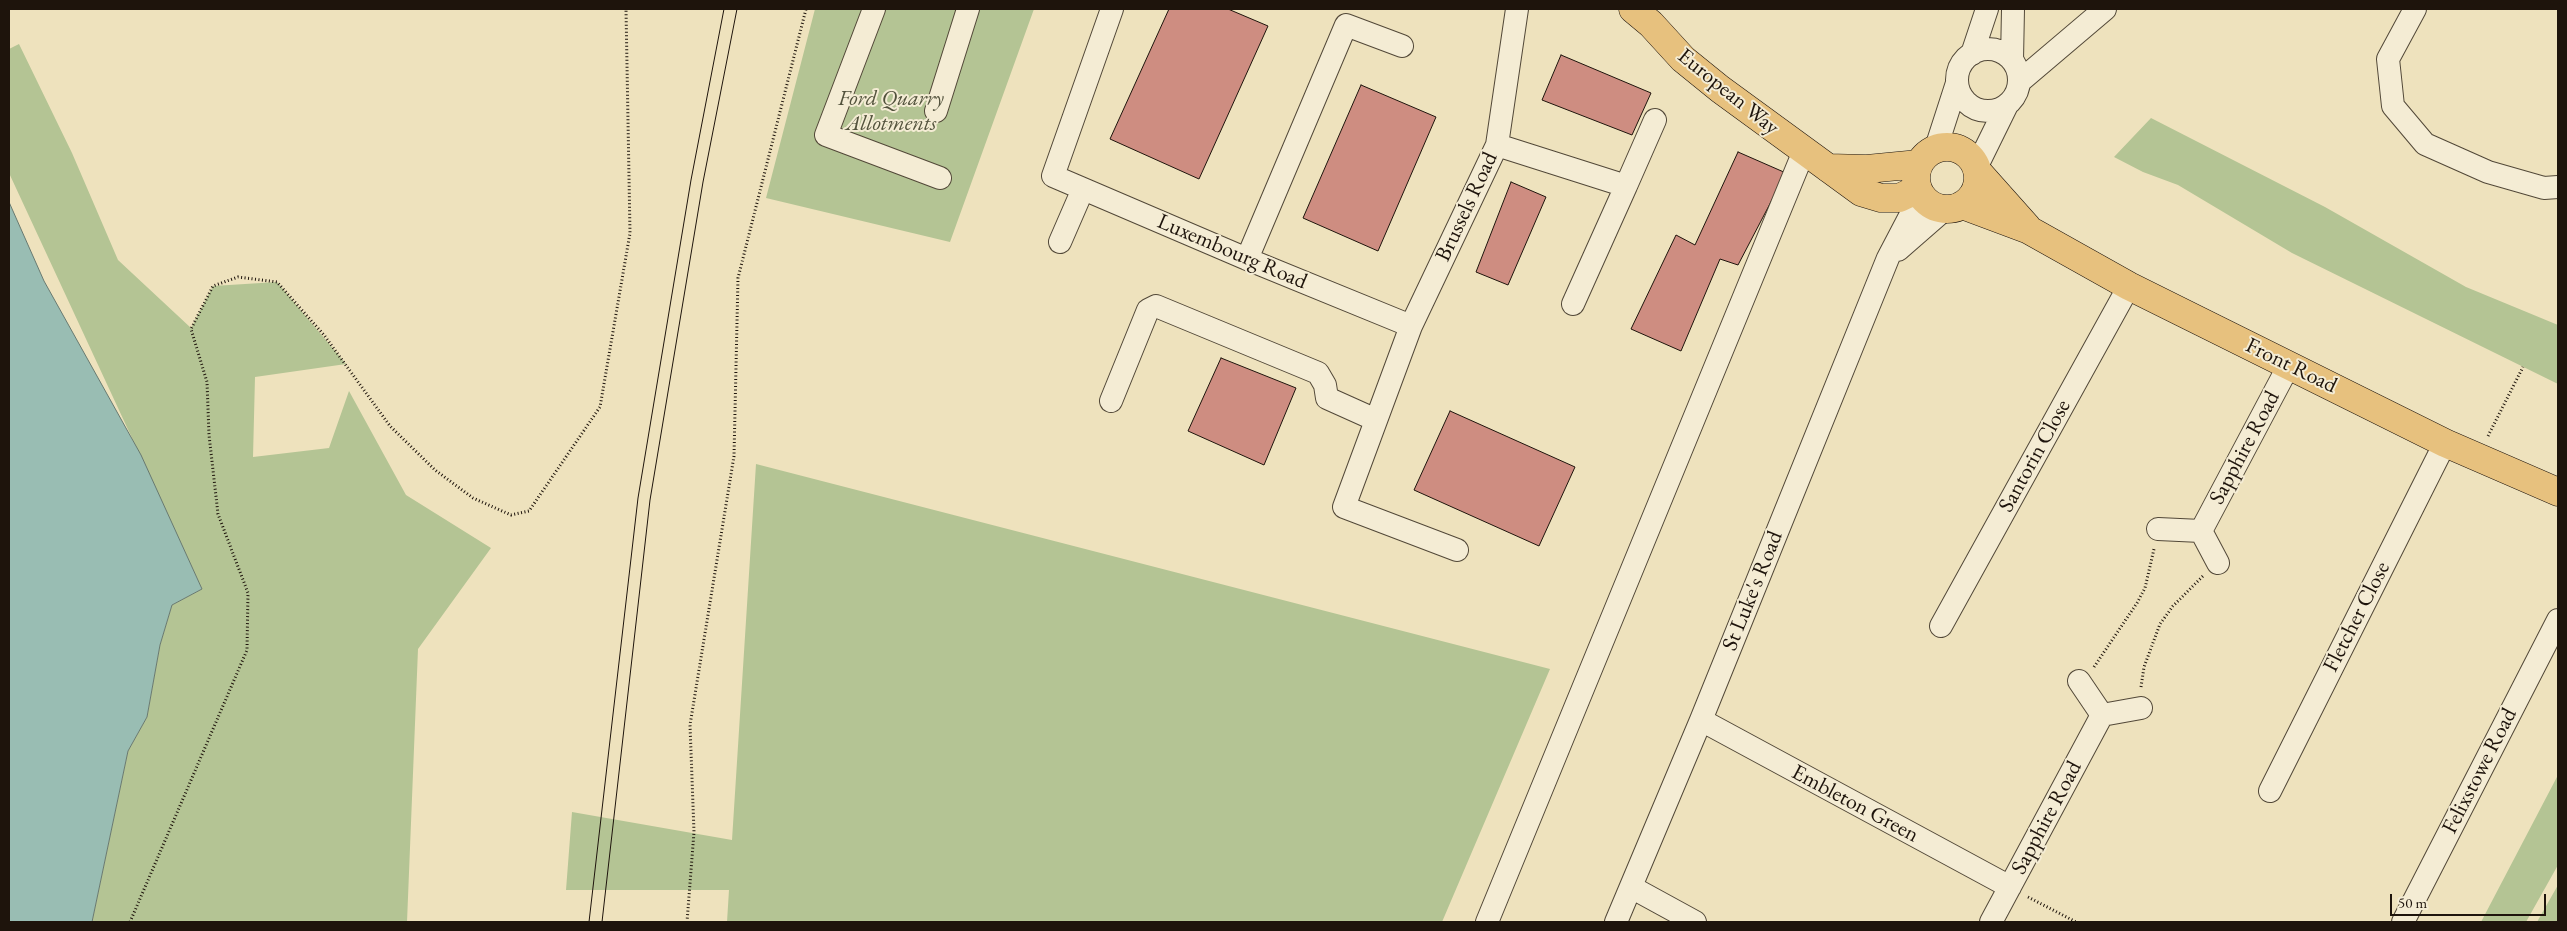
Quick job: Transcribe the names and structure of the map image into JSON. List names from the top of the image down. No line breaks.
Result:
{"streets":{"main road":["European Way","Front Road"],"street":["Brussels Road","Luxembourg Road","Sapphire Road","Santorin Close","St Luke's Road","Fletcher Close","Felixstowe Road","Embleton Green"]},"crossings":[["European Way","St Luke's Road"],["Brussels Road","Luxembourg Road"],["Front Road","Sapphire Road"],["Front Road","Santorin Close"],["Front Road","Fletcher Close"],["Sapphire Road","Embleton Green"],["St Luke's Road","Embleton Green"]],"parks":["Ford Quarry Allotments"],"scale_bar":"50 m"}
